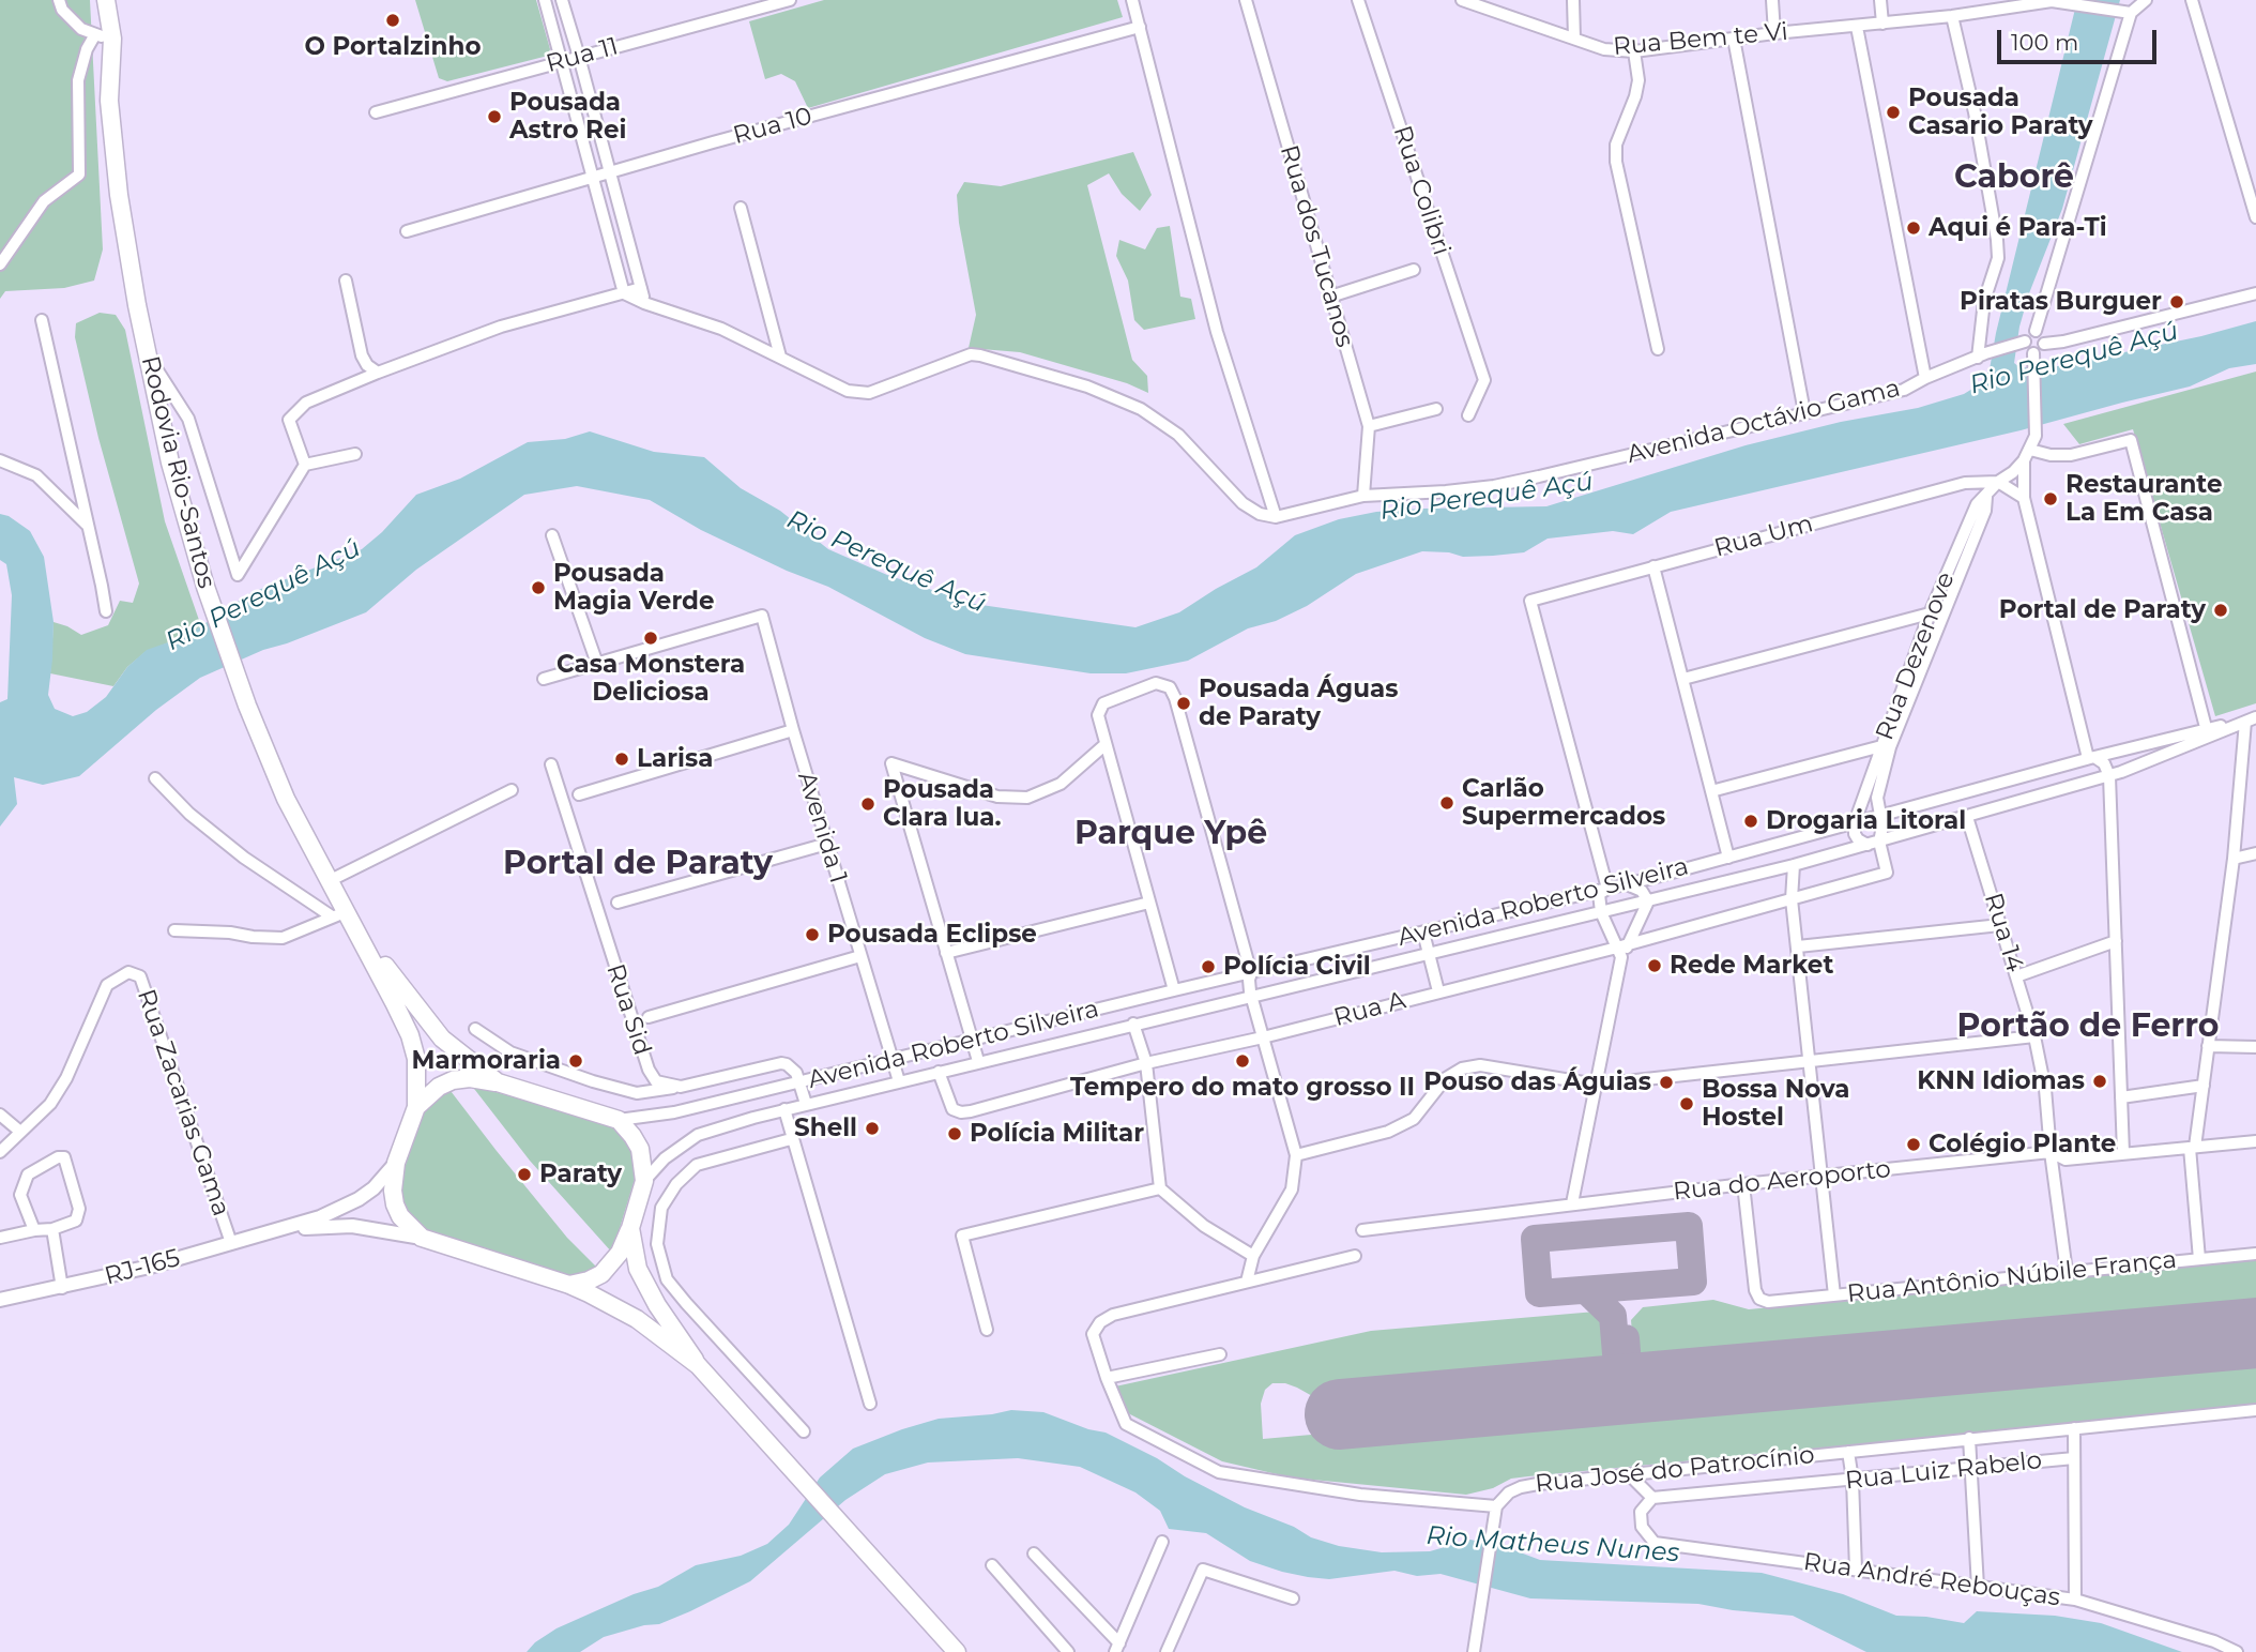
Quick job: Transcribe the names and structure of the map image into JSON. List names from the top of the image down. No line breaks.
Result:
{"streets":{"highway":["Rodovia Rio-Santos"],"main road":["RJ-165"],"street":["Rua Bem te Vi","Rua 11","Rua 10","Rua Colibri","Rua dos Tucanos","Avenida Octávio Gama","Rua Um","Rua Dezenove","Avenida 1","Avenida Roberto Silveira","Rua 14","Rua Sid","Rua A","Rua Zacarias Gama","Rua do Aeroporto","Rua Antônio Núbile França","Rua José do Patrocínio","Rua Luiz Rabelo","Rua André Rebouças"]},"crossings":[["Rua dos Tucanos","Avenida Octávio Gama"],["Rua Um","Rua Dezenove"],["Rua Um","Avenida Roberto Silveira"],["Rua Dezenove","Avenida Roberto Silveira"],["Rua Dezenove","Rua A"],["Avenida 1","Avenida Roberto Silveira"],["Avenida Roberto Silveira","Rua 14"],["Avenida Roberto Silveira","Rua A"],["Avenida Roberto Silveira","RJ-165"],["Rua 14","Rua do Aeroporto"],["Rua 14","Rua Antônio Núbile França"],["Rua Zacarias Gama","RJ-165"],["Rua do Aeroporto","Rua Antônio Núbile França"],["Rua Luiz Rabelo","Rua André Rebouças"]],"districts":["Caborê","Parque Ypê","Portal de Paraty","Portão de Ferro"],"water":["Rio Perequê Açú","Rio Matheus Nunes"],"places":["O Portalzinho","Pousada Casario Paraty","Pousada Astro Rei","Aqui é Para-Ti","Piratas Burguer","Restaurante La Em Casa","Pousada Magia Verde","Portal de Paraty","Casa Monstera Deliciosa","Pousada Águas de Paraty","Larisa","Carlão Supermercados","Pousada Clara lua.","Drogaria Litoral","Pousada Eclipse","Rede Market","Polícia Civil","Marmoraria","Tempero do mato grosso II","KNN Idiomas","Pouso das Águias","Bossa Nova Hostel","Shell","Polícia Militar","Colégio Plante","Paraty"],"scale_bar":"100 m"}
